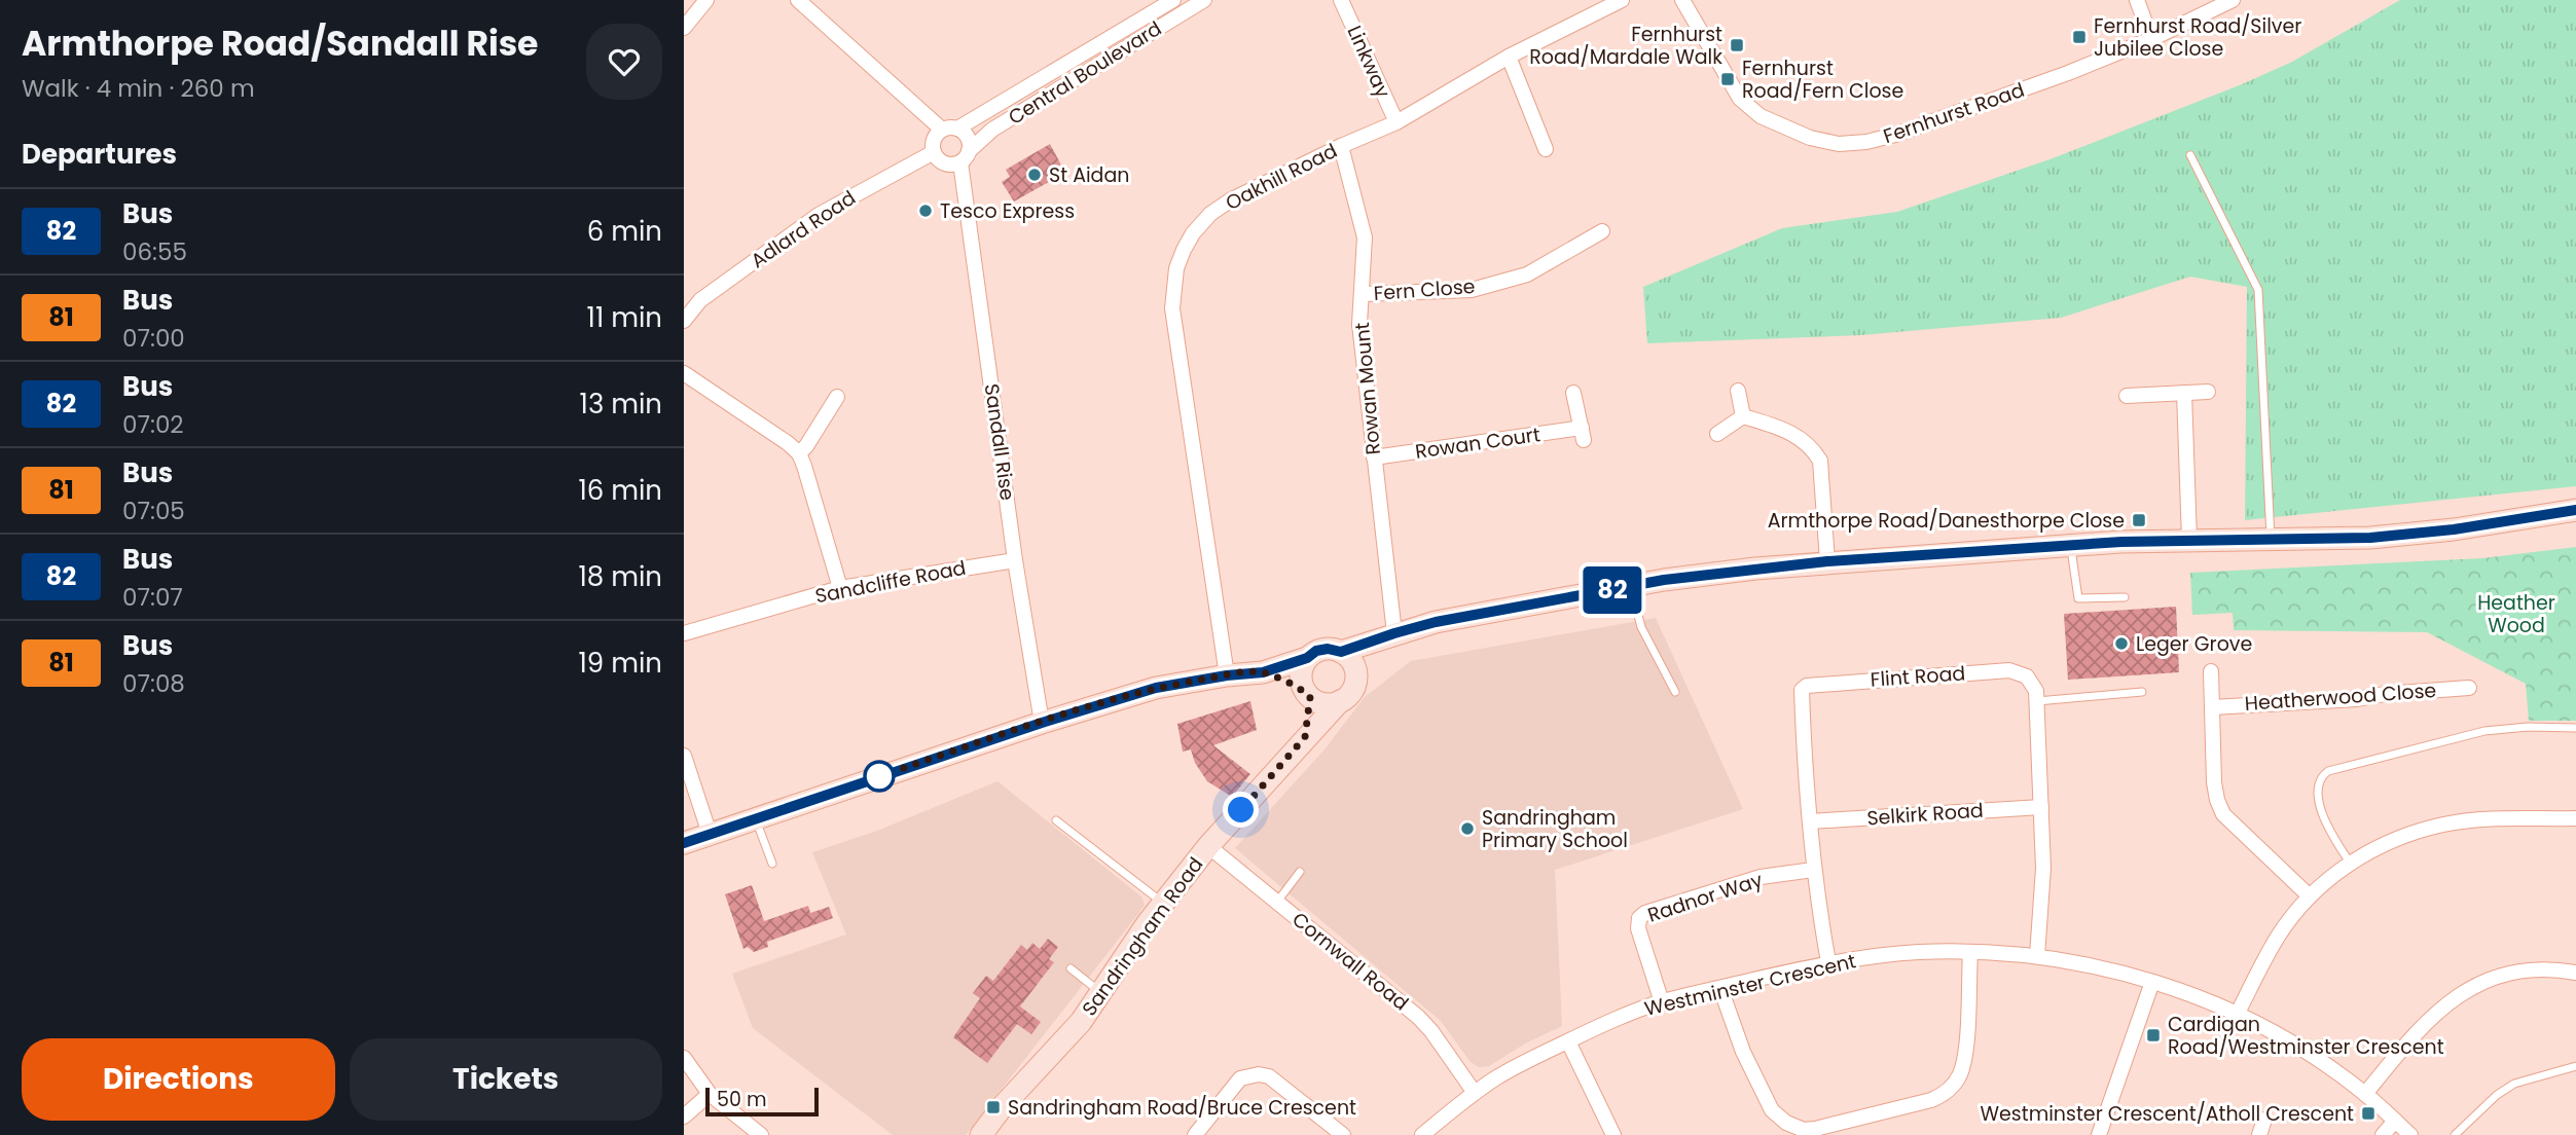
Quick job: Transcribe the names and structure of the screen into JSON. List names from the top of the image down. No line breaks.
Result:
{"streets":{"street":["Linkway","Central Boulevard","Fernhurst Road","Oakhill Road","Adlard Road","Fern Close","Rowan Mount","Sandall Rise","Rowan Court","Sandcliffe Road","Flint Road","Heatherwood Close","Selkirk Road","Radnor Way","Sandringham Road","Cornwall Road","Westminster Crescent"]},"crossings":[["Linkway","Oakhill Road"],["Central Boulevard","Adlard Road"],["Central Boulevard","Sandall Rise"],["Oakhill Road","Rowan Mount"],["Adlard Road","Sandall Rise"],["Fern Close","Rowan Mount"],["Rowan Mount","Rowan Court"],["Sandall Rise","Sandcliffe Road"],["Flint Road","Selkirk Road"],["Flint Road","Radnor Way"],["Flint Road","Westminster Crescent"],["Radnor Way","Westminster Crescent"],["Sandringham Road","Cornwall Road"],["Cornwall Road","Westminster Crescent"]],"parks":["Heather Wood"],"places":{"transit":["Fernhurst Road/Silver Jubilee Close","Fernhurst Road/Mardale Walk","Fernhurst Road/Fern Close","Armthorpe Road/Danesthorpe Close","Cardigan Road/Westminster Crescent","Sandringham Road/Bruce Crescent","Westminster Crescent/Atholl Crescent"],"other":["St Aidan","Tesco Express","Leger Grove","Sandringham Primary School"]},"lines":["bus line 82"],"scale_bar":"50 m","page":{"heading":[["Armthorpe Road/Sandall Rise","Walk · 4 min · 260 m"],"Departures"],"on_map":"82","list":[{"mark":"82","name":"Bus","note":"06:55","value":"6 min"},{"mark":"81","name":"Bus","note":"07:00","value":"11 min"},{"mark":"82","name":"Bus","note":"07:02","value":"13 min"},{"mark":"81","name":"Bus","note":"07:05","value":"16 min"},{"mark":"82","name":"Bus","note":"07:07","value":"18 min"},{"mark":"81","name":"Bus","note":"07:08","value":"19 min"}],"buttons":["Directions","Tickets"],"scale":"50 m"}}
